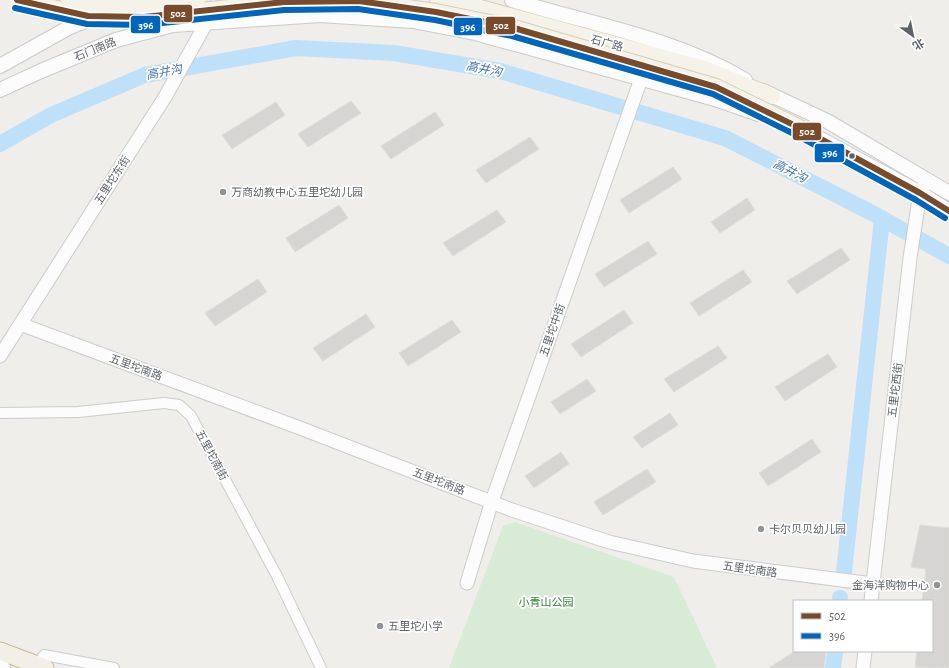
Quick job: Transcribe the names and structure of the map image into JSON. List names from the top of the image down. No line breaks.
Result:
{"streets":{"main road":["石广路","石门南路"],"street":["五里坨东街","五里坨中街","五里坨南路","五里坨西街","五里坨南街"]},"crossings":[["石广路","石门南路"],["石门南路","五里坨东街"],["石门南路","五里坨中街"],["石门南路","五里坨西街"],["五里坨东街","五里坨南路"],["五里坨中街","五里坨南路"],["五里坨南路","五里坨西街"]],"water":["高井沟"],"parks":["小青山公园"],"places":["万商幼教中心五里坨幼儿园","卡尔贝贝幼儿园","金海洋购物中心","五里坨小学"],"lines":["transit line 502","transit line 396"],"legend":["502","396"],"north":"bottom right"}
